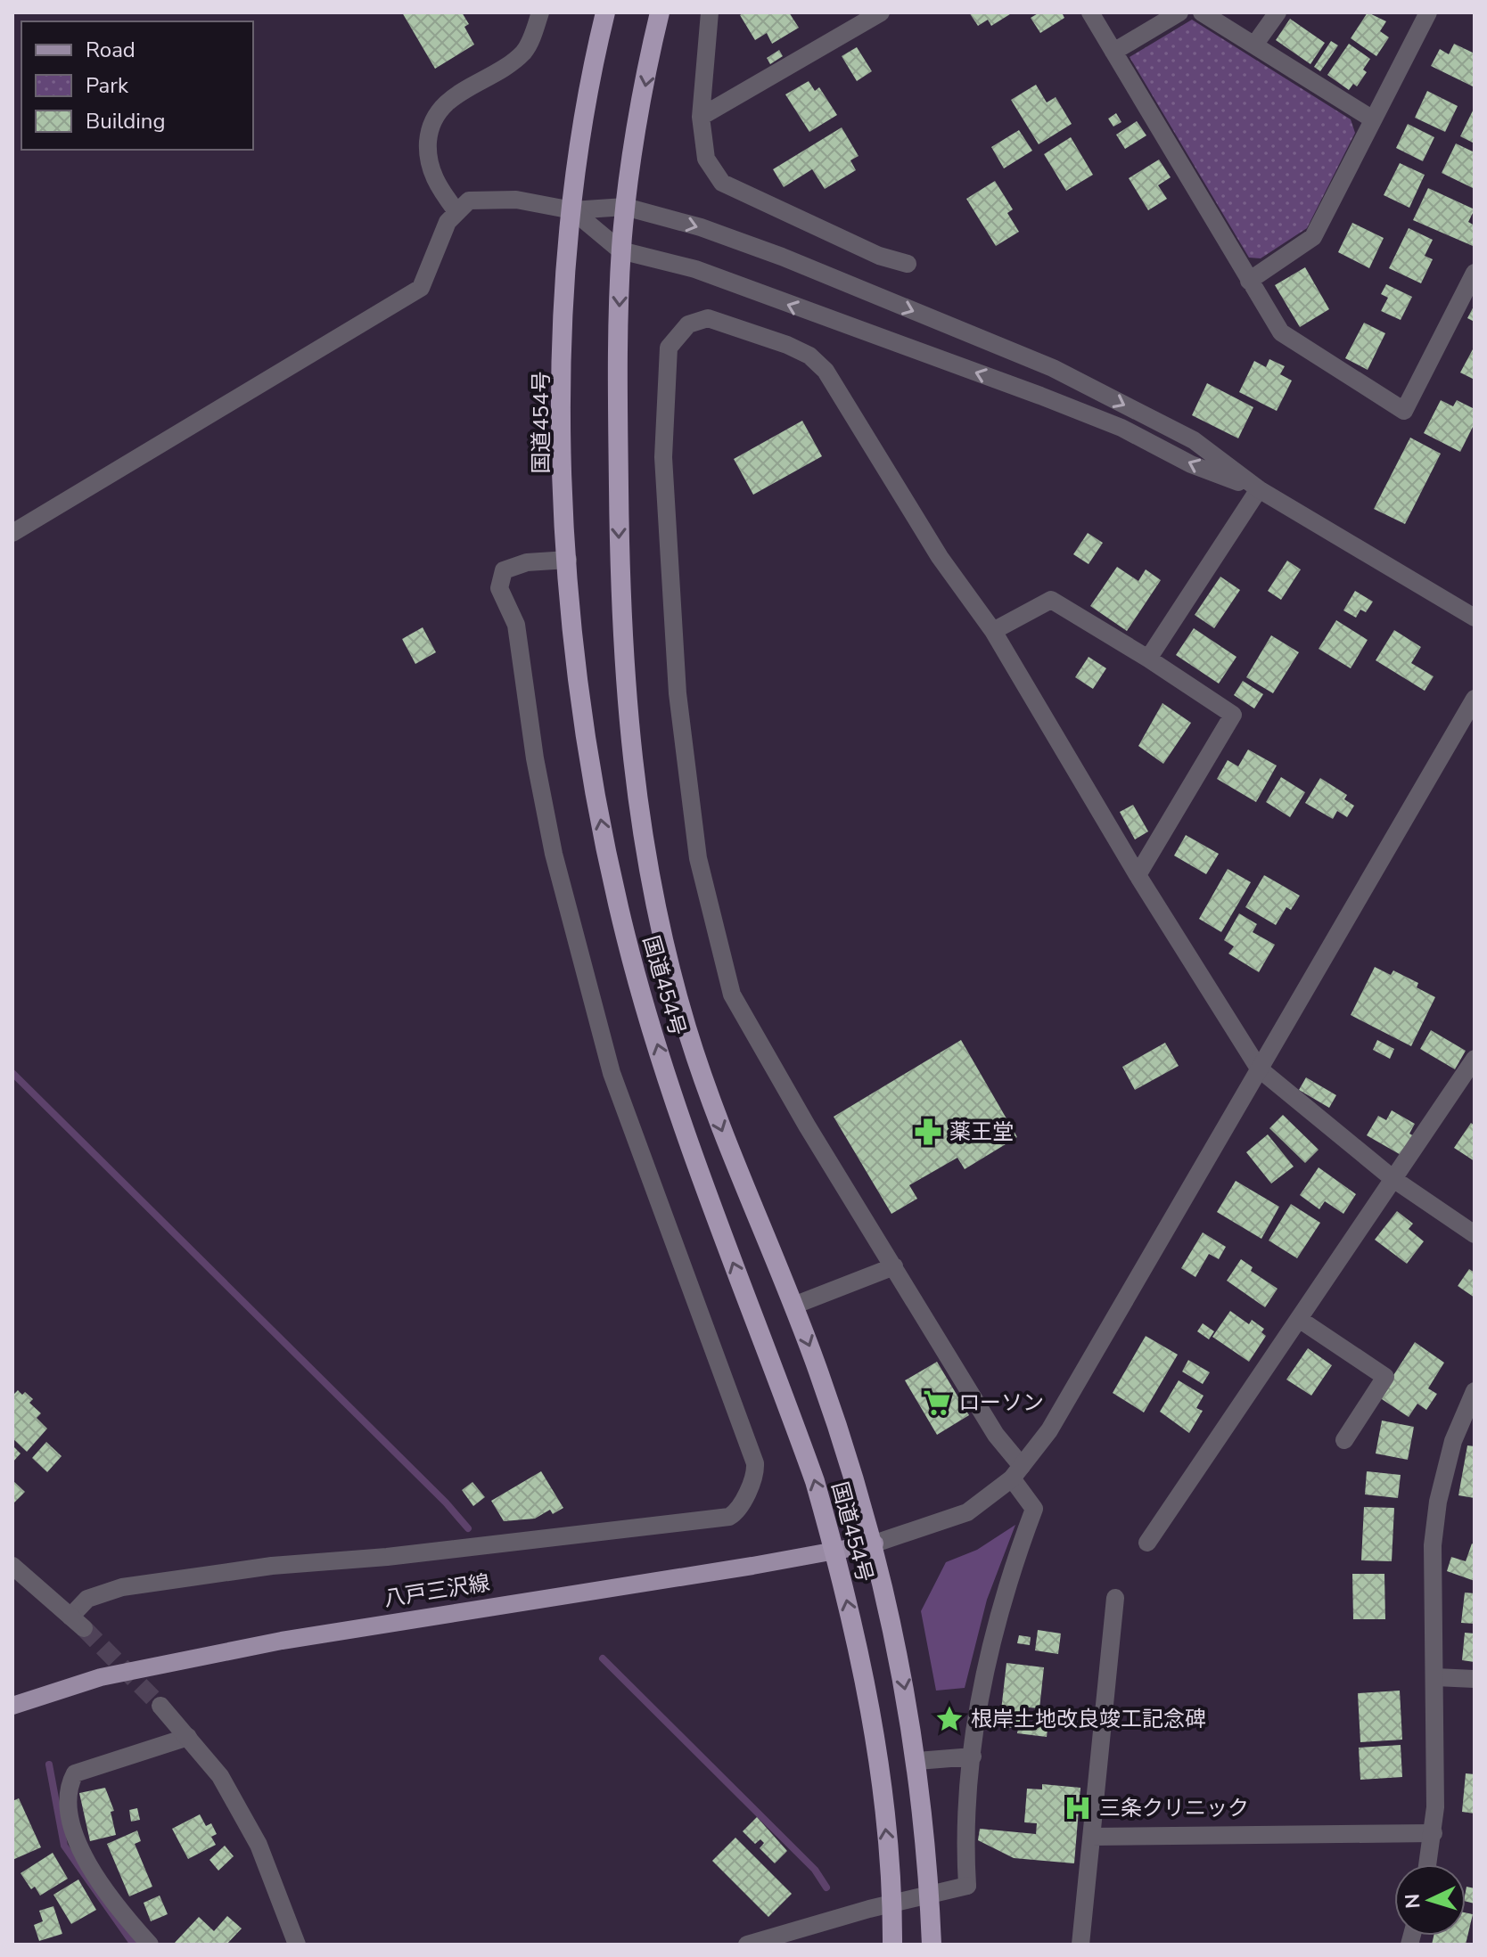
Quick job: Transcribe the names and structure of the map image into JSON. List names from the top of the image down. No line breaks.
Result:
{"streets":{"highway":["国道454号"],"main road":["八戸三沢線"]},"crossings":[["国道454号","八戸三沢線"]],"places":{"pharmacy":["薬王堂"],"supermarket":["ローソン"],"place":["根岸土地改良竣工記念碑"],"hospital":["三条クリニック"]},"legend":["Road","Park","Building"],"north":"left"}
